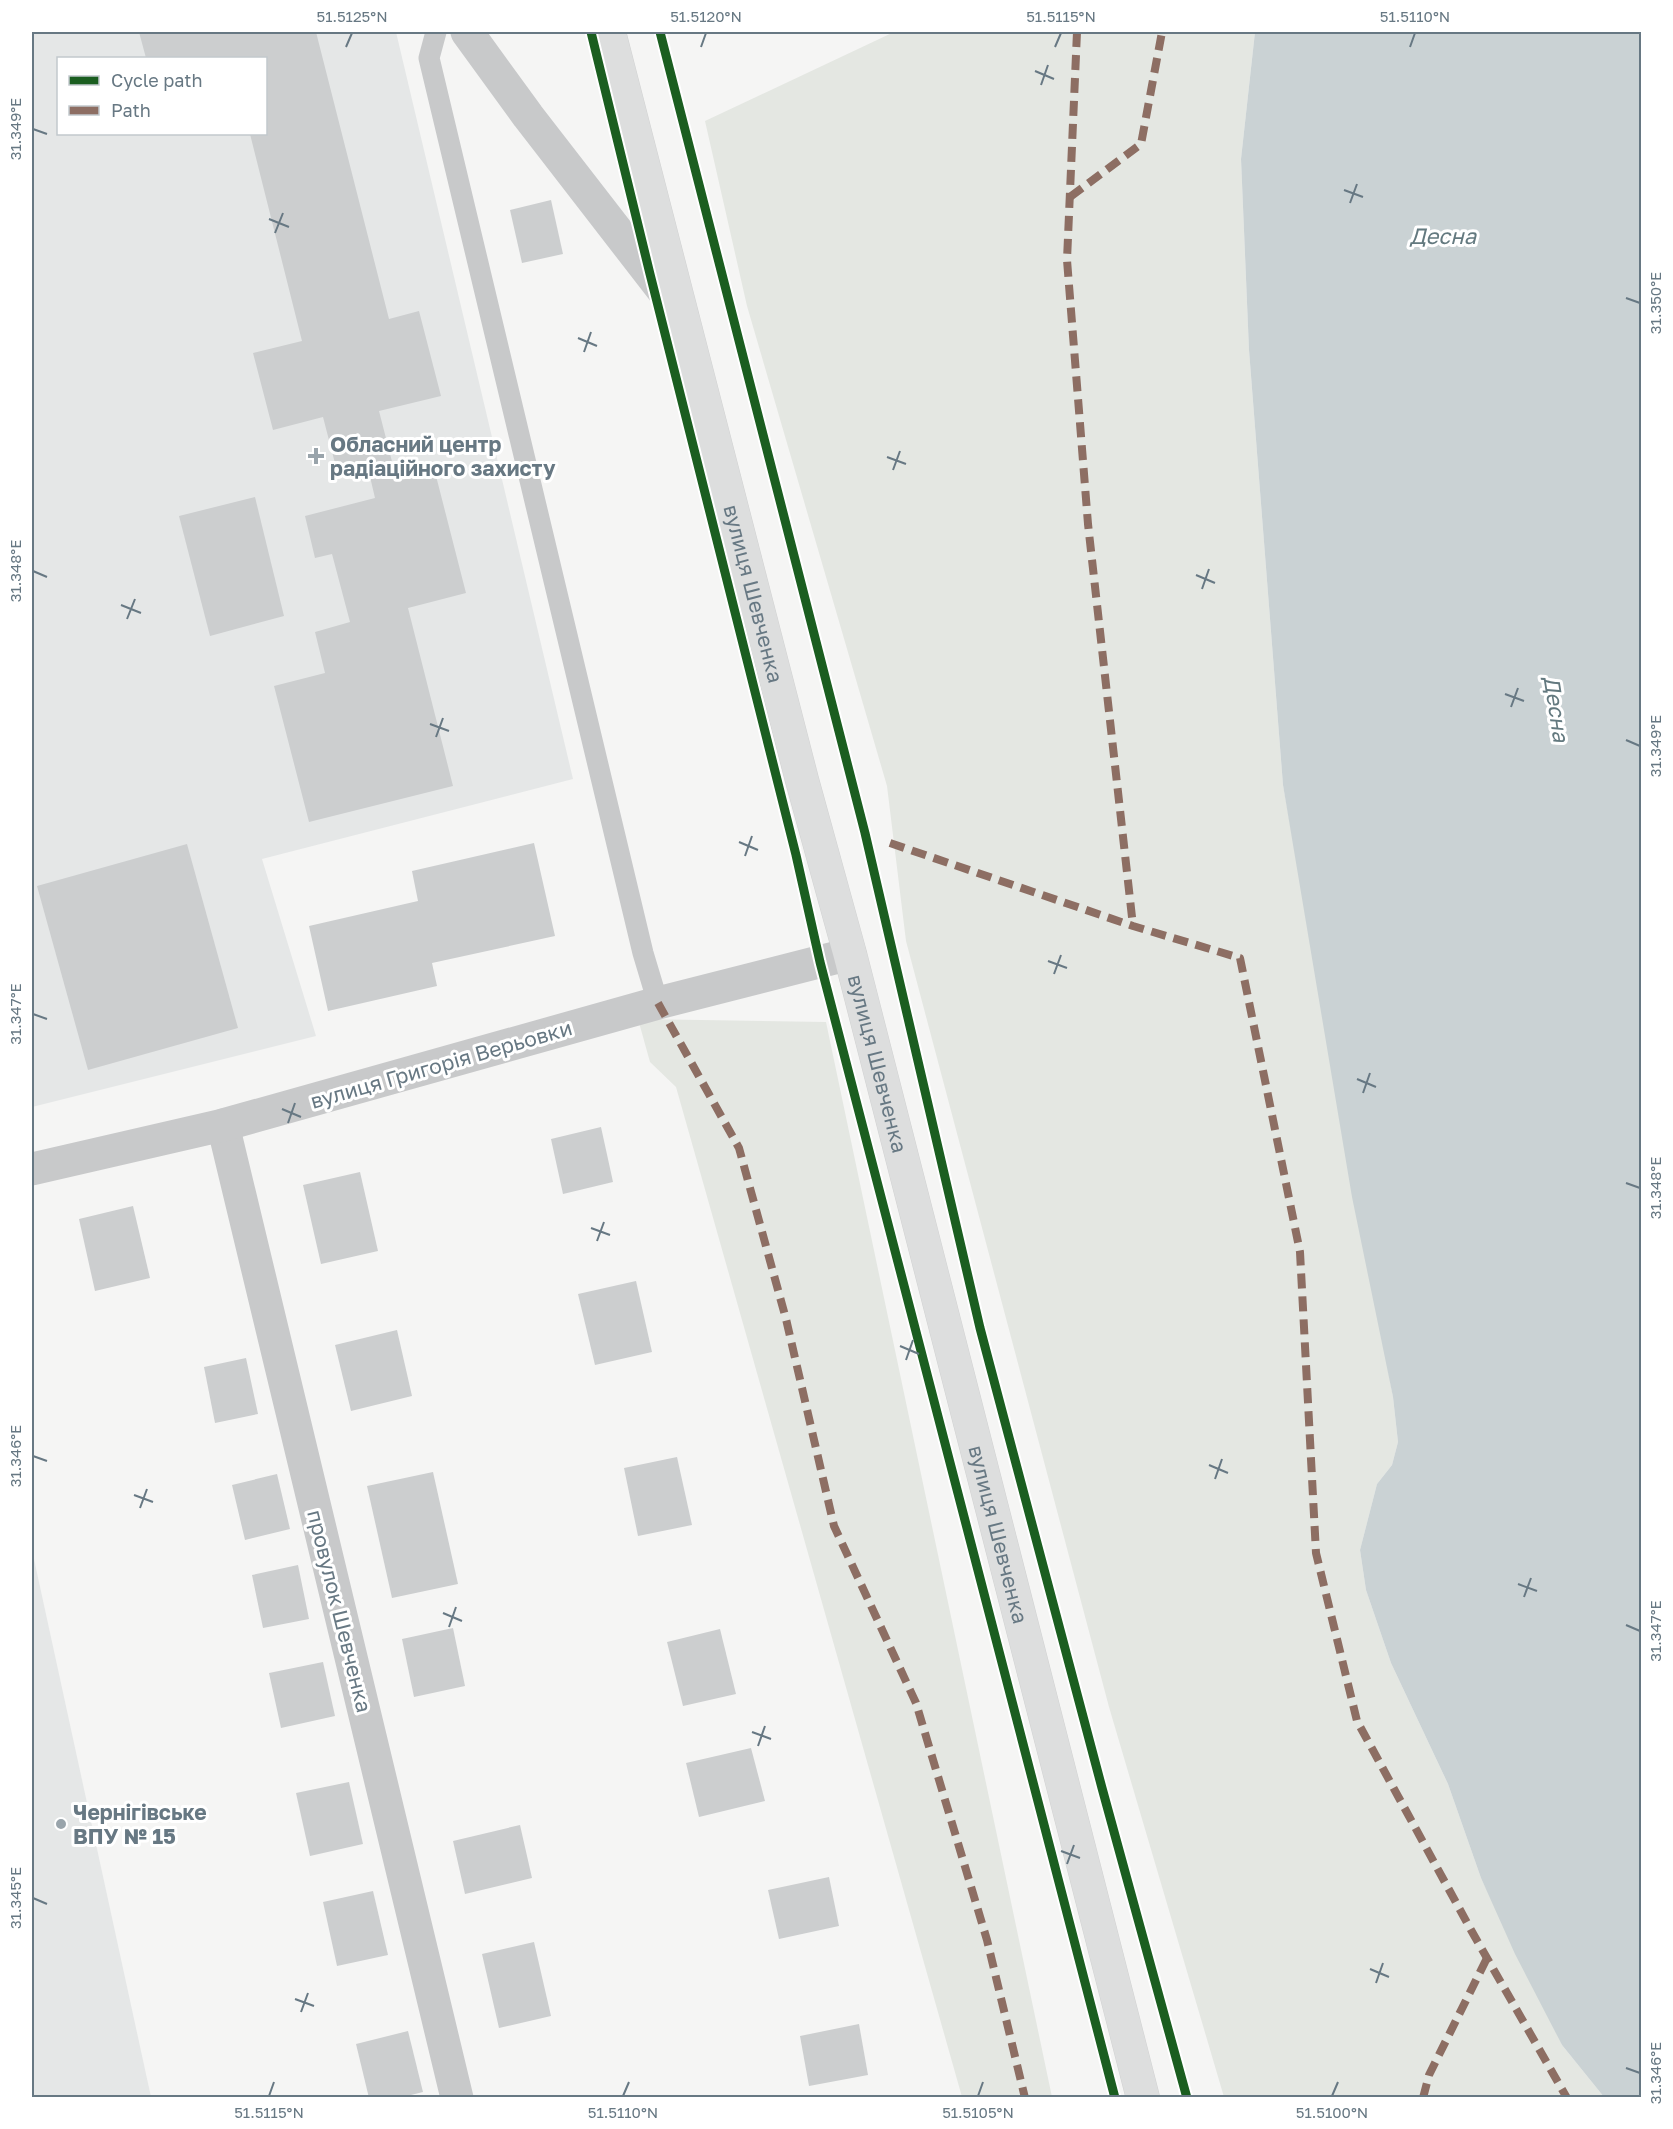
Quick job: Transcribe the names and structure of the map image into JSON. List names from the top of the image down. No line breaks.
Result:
{"streets":{"main road":["вулиця Шевченка"],"street":["вулиця Григорія Верьовки","провулок Шевченка"]},"crossings":[["вулиця Шевченка","вулиця Григорія Верьовки"],["вулиця Григорія Верьовки","провулок Шевченка"]],"water":["Десна"],"places":{"health":["Обласний центр радіаційного захисту"],"other":["Чернігівське ВПУ № 15"]},"legend":["Cycle path","Path"],"coordinates":["51.5125°N","51.5120°N","51.5115°N","51.5110°N","31.349°E","31.350°E","31.348°E","31.347°E","31.346°E","31.345°E","51.5105°N","51.5100°N"]}
